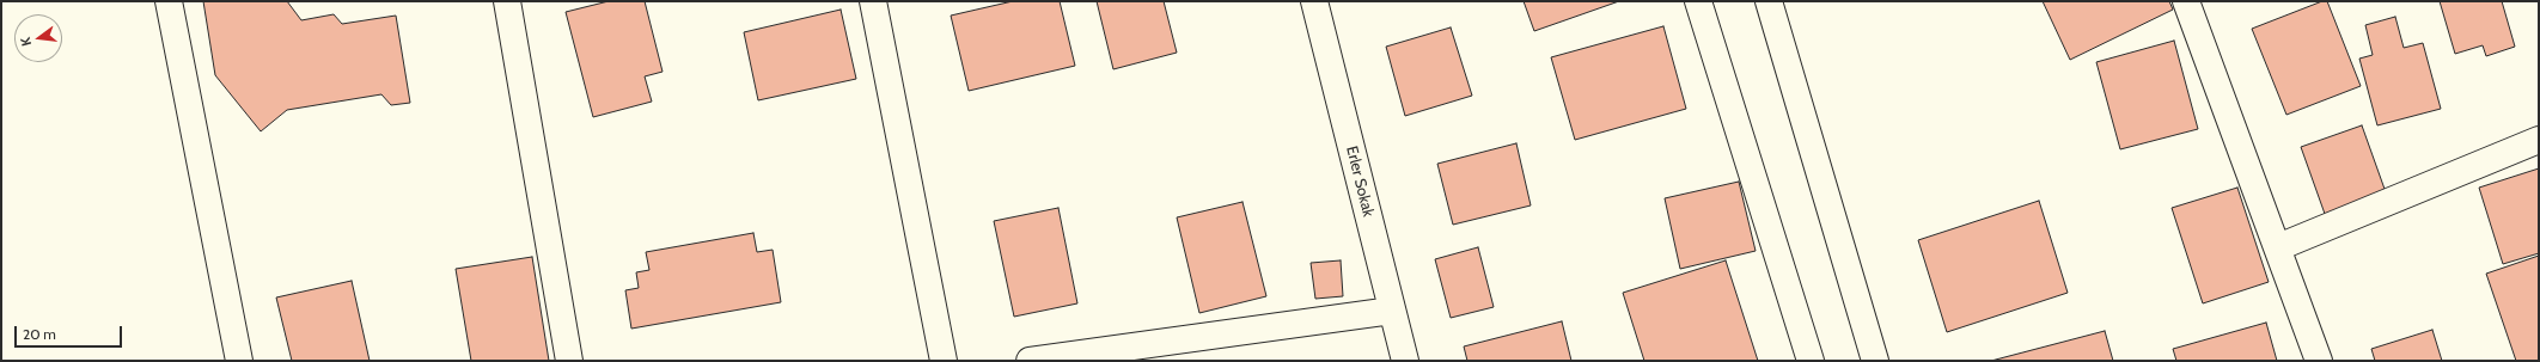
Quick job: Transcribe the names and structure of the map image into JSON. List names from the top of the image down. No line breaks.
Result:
{"streets":{"street":["Erler Sokak"]},"scale_bar":"20 m","north":"left"}
